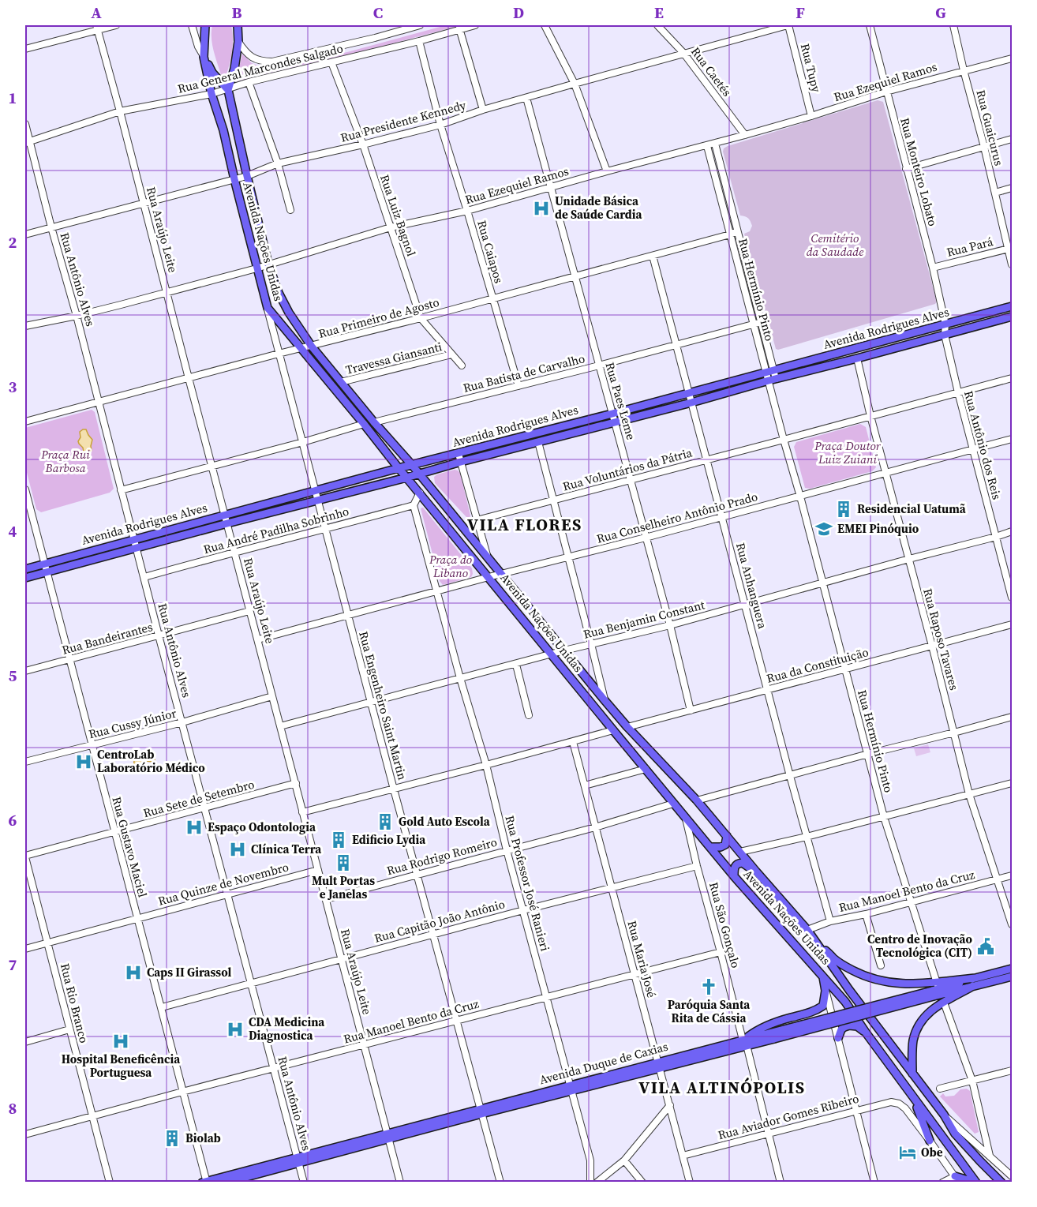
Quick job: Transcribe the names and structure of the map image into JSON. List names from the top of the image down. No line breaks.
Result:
{"streets":{"main road":["Avenida Nações Unidas","Avenida Rodrigues Alves","Avenida Duque de Caxias"],"street":["Rua Tupy","Rua General Marcondes Salgado","Rua Caetés","Rua Ezequiel Ramos","Rua Presidente Kennedy","Rua Guaicurus","Rua Monteiro Lobato","Rua Luiz Bagnol","Rua Araújo Leite","Rua Pará","Rua Caiapos","Rua Antônio Alves","Rua Hermínio Pinto","Rua Primeiro de Agosto","Travessa Giansanti","Rua Batista de Carvalho","Rua Paes Leme","Rua Antônio dos Reis","Rua Voluntários da Pátria","Rua Conselheiro Antônio Prado","Rua André Padilha Sobrinho","Rua Anhanguera","Rua Benjamin Constant","Rua Bandeirantes","Rua Raposo Tavares","Rua da Constituição","Rua Engenheiro Saint Martin","Rua Cussy Júnior","Rua Sete de Setembro","Rua Gustavo Maciel","Rua Rodrigo Romeiro","Rua Professor José Ranieri","Rua Quinze de Novembro","Rua Manoel Bento da Cruz","Rua Capitão João Antônio","Rua São Gonçalo","Rua Maria José","Rua Rio Branco","Rua Aviador Gomes Ribeiro"]},"crossings":[["Rua Tupy","Rua Ezequiel Ramos"],["Rua Tupy","Rua Presidente Kennedy"],["Rua General Marcondes Salgado","Rua Luiz Bagnol"],["Rua General Marcondes Salgado","Rua Araújo Leite"],["Rua General Marcondes Salgado","Avenida Nações Unidas"],["Rua General Marcondes Salgado","Rua Caiapos"],["Rua General Marcondes Salgado","Rua Antônio Alves"],["Rua Caetés","Rua Ezequiel Ramos"],["Rua Caetés","Rua Presidente Kennedy"],["Rua Ezequiel Ramos","Rua Guaicurus"],["Rua Ezequiel Ramos","Rua Monteiro Lobato"],["Rua Ezequiel Ramos","Rua Luiz Bagnol"],["Rua Ezequiel Ramos","Rua Araújo Leite"],["Rua Ezequiel Ramos","Avenida Nações Unidas"],["Rua Ezequiel Ramos","Rua Caiapos"],["Rua Ezequiel Ramos","Rua Antônio Alves"],["Rua Ezequiel Ramos","Rua Hermínio Pinto"],["Rua Ezequiel Ramos","Rua Paes Leme"],["Rua Presidente Kennedy","Rua Luiz Bagnol"],["Rua Presidente Kennedy","Rua Araújo Leite"],["Rua Presidente Kennedy","Avenida Nações Unidas"],["Rua Presidente Kennedy","Rua Caiapos"],["Rua Presidente Kennedy","Rua Antônio Alves"],["Rua Presidente Kennedy","Rua Paes Leme"],["Rua Guaicurus","Rua Pará"],["Rua Monteiro Lobato","Rua Pará"],["Rua Monteiro Lobato","Avenida Rodrigues Alves"],["Rua Monteiro Lobato","Rua Antônio dos Reis"],["Rua Luiz Bagnol","Rua Primeiro de Agosto"],["Rua Luiz Bagnol","Travessa Giansanti"],["Rua Araújo Leite","Rua Primeiro de Agosto"],["Rua Araújo Leite","Avenida Rodrigues Alves"],["Rua Araújo Leite","Rua Conselheiro Antônio Prado"],["Rua Araújo Leite","Rua André Padilha Sobrinho"],["Rua Araújo Leite","Rua Benjamin Constant"],["Rua Araújo Leite","Rua Bandeirantes"],["Rua Araújo Leite","Rua Cussy Júnior"],["Rua Araújo Leite","Rua Sete de Setembro"],["Rua Araújo Leite","Rua Rodrigo Romeiro"],["Rua Araújo Leite","Rua Quinze de Novembro"],["Rua Araújo Leite","Rua Manoel Bento da Cruz"],["Rua Araújo Leite","Rua Capitão João Antônio"],["Rua Araújo Leite","Avenida Duque de Caxias"],["Avenida Nações Unidas","Rua Primeiro de Agosto"],["Avenida Nações Unidas","Avenida Rodrigues Alves"],["Avenida Nações Unidas","Travessa Giansanti"],["Avenida Nações Unidas","Rua Batista de Carvalho"],["Avenida Nações Unidas","Rua Conselheiro Antônio Prado"],["Avenida Nações Unidas","Rua Benjamin Constant"],["Avenida Nações Unidas","Rua da Constituição"],["Avenida Nações Unidas","Rua Engenheiro Saint Martin"],["Avenida Nações Unidas","Rua Rodrigo Romeiro"],["Avenida Nações Unidas","Rua Manoel Bento da Cruz"],["Avenida Nações Unidas","Rua São Gonçalo"],["Rua Caiapos","Rua Primeiro de Agosto"],["Rua Caiapos","Rua Batista de Carvalho"],["Rua Antônio Alves","Rua Primeiro de Agosto"],["Rua Antônio Alves","Avenida Rodrigues Alves"],["Rua Antônio Alves","Rua André Padilha Sobrinho"],["Rua Antônio Alves","Rua Bandeirantes"],["Rua Antônio Alves","Rua Cussy Júnior"],["Rua Antônio Alves","Rua Sete de Setembro"],["Rua Antônio Alves","Rua Quinze de Novembro"],["Rua Antônio Alves","Rua Manoel Bento da Cruz"],["Rua Antônio Alves","Rua Capitão João Antônio"],["Rua Antônio Alves","Avenida Duque de Caxias"],["Rua Hermínio Pinto","Rua Primeiro de Agosto"],["Rua Hermínio Pinto","Avenida Rodrigues Alves"],["Rua Hermínio Pinto","Rua Batista de Carvalho"],["Rua Hermínio Pinto","Rua Voluntários da Pátria"],["Rua Hermínio Pinto","Rua Conselheiro Antônio Prado"],["Rua Hermínio Pinto","Rua Benjamin Constant"],["Rua Hermínio Pinto","Rua da Constituição"],["Rua Hermínio Pinto","Rua Manoel Bento da Cruz"],["Rua Hermínio Pinto","Avenida Duque de Caxias"],["Rua Primeiro de Agosto","Rua Paes Leme"],["Rua Primeiro de Agosto","Rua Anhanguera"],["Rua Primeiro de Agosto","Rua Engenheiro Saint Martin"],["Avenida Rodrigues Alves","Rua Paes Leme"],["Avenida Rodrigues Alves","Rua Antônio dos Reis"],["Avenida Rodrigues Alves","Rua Anhanguera"],["Avenida Rodrigues Alves","Rua Raposo Tavares"],["Avenida Rodrigues Alves","Rua Engenheiro Saint Martin"],["Avenida Rodrigues Alves","Rua Gustavo Maciel"],["Rua Batista de Carvalho","Rua Paes Leme"],["Rua Batista de Carvalho","Rua Anhanguera"],["Rua Paes Leme","Rua Voluntários da Pátria"],["Rua Paes Leme","Rua Conselheiro Antônio Prado"],["Rua Paes Leme","Rua Benjamin Constant"],["Rua Paes Leme","Rua da Constituição"],["Rua Antônio dos Reis","Rua Benjamin Constant"],["Rua Voluntários da Pátria","Rua Anhanguera"],["Rua Conselheiro Antônio Prado","Rua Anhanguera"],["Rua Conselheiro Antônio Prado","Rua Engenheiro Saint Martin"],["Rua Conselheiro Antônio Prado","Rua Professor José Ranieri"],["Rua André Padilha Sobrinho","Rua Engenheiro Saint Martin"],["Rua Anhanguera","Rua Benjamin Constant"],["Rua Anhanguera","Rua da Constituição"],["Rua Anhanguera","Rua Manoel Bento da Cruz"],["Rua Benjamin Constant","Rua Raposo Tavares"],["Rua Benjamin Constant","Rua Engenheiro Saint Martin"],["Rua Benjamin Constant","Rua Professor José Ranieri"],["Rua Bandeirantes","Rua Gustavo Maciel"],["Rua Raposo Tavares","Rua da Constituição"],["Rua Raposo Tavares","Rua Manoel Bento da Cruz"],["Rua Engenheiro Saint Martin","Rua Rodrigo Romeiro"],["Rua Engenheiro Saint Martin","Rua Manoel Bento da Cruz"],["Rua Engenheiro Saint Martin","Rua Capitão João Antônio"],["Rua Engenheiro Saint Martin","Avenida Duque de Caxias"],["Rua Cussy Júnior","Rua Gustavo Maciel"],["Rua Sete de Setembro","Rua Gustavo Maciel"],["Rua Sete de Setembro","Rua Rio Branco"],["Rua Gustavo Maciel","Rua Quinze de Novembro"],["Rua Gustavo Maciel","Rua Manoel Bento da Cruz"],["Rua Gustavo Maciel","Rua Capitão João Antônio"],["Rua Gustavo Maciel","Avenida Duque de Caxias"],["Rua Rodrigo Romeiro","Rua Professor José Ranieri"],["Rua Rodrigo Romeiro","Rua Maria José"],["Rua Professor José Ranieri","Rua Manoel Bento da Cruz"],["Rua Professor José Ranieri","Rua Capitão João Antônio"],["Rua Professor José Ranieri","Avenida Duque de Caxias"],["Rua Quinze de Novembro","Rua Rio Branco"],["Rua Manoel Bento da Cruz","Rua São Gonçalo"],["Rua Manoel Bento da Cruz","Rua Maria José"],["Rua Manoel Bento da Cruz","Rua Rio Branco"],["Rua Capitão João Antônio","Rua São Gonçalo"],["Rua Capitão João Antônio","Rua Maria José"],["Rua São Gonçalo","Avenida Duque de Caxias"],["Rua São Gonçalo","Rua Aviador Gomes Ribeiro"],["Rua Maria José","Avenida Duque de Caxias"],["Rua Maria José","Rua Aviador Gomes Ribeiro"]],"districts":["VILA FLORES","VILA ALTINÓPOLIS"],"parks":["Cemitério da Saudade","Praça Doutor Luiz Zuiani","Praça Rui Barbosa","Praça do Libano"],"places":{"hospital":["Unidade Básica de Saúde Cardia","CentroLab Laboratório Médico","Espaço Odontologia","Clínica Terra","Caps II Girassol","CDA Medicina Diagnostica","Hospital Beneficência Portuguesa"],"building":["Residencial Uatumã","Gold Auto Escola","Edificio Lydia","Mult Portas e Janelas","Biolab"],"school or university":["EMEI Pinóquio"],"public building":["Centro de Inovação Tecnológica (CIT)"],"church":["Paróquia Santa Rita de Cássia"],"hotel":["Obe"]},"grid":{"columns":["A","B","C","D","E","F","G"],"rows":["1","2","3","4","5","6","7","8"]}}
